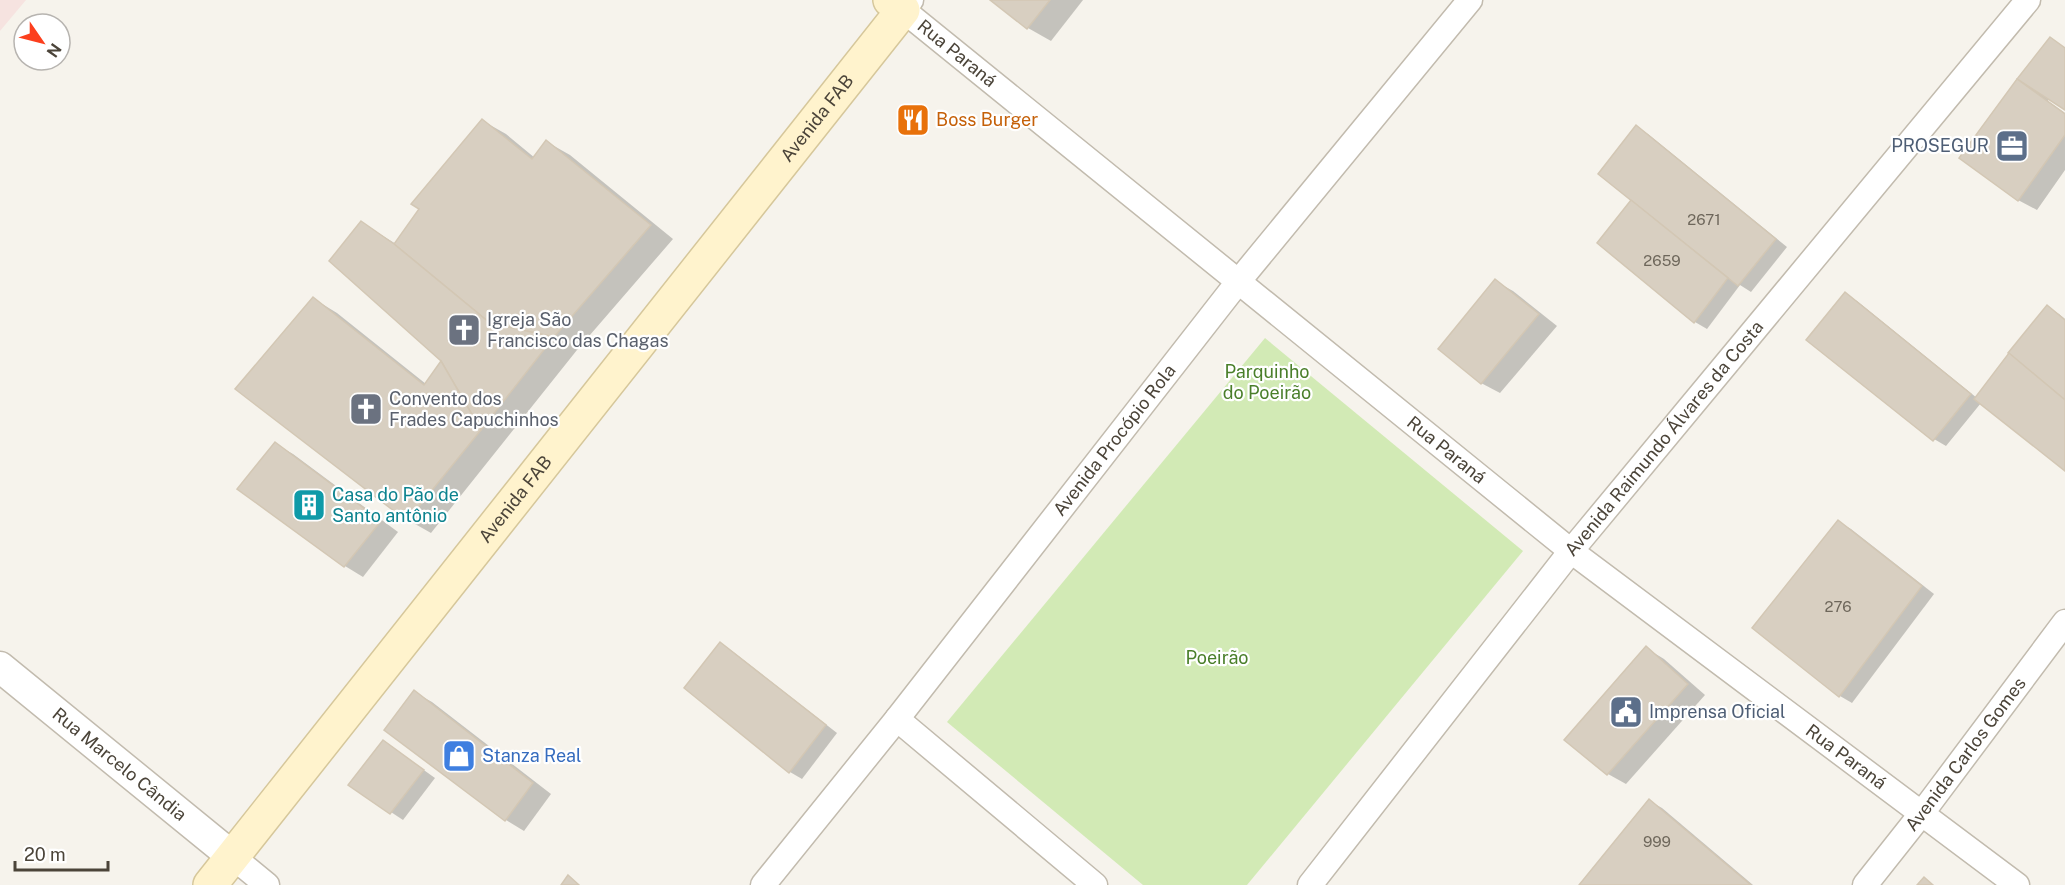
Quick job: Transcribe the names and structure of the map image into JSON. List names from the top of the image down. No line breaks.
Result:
{"streets":{"main road":["Avenida FAB"],"street":["Rua Paraná","Avenida Raimundo Álvares da Costa","Avenida Procópio Rola","Avenida Carlos Gomes","Rua Marcelo Cândia"]},"crossings":[["Rua Paraná","Avenida FAB"],["Rua Paraná","Avenida Raimundo Álvares da Costa"],["Rua Paraná","Avenida Procópio Rola"],["Rua Paraná","Avenida Carlos Gomes"],["Avenida FAB","Rua Marcelo Cândia"]],"parks":["Parquinho do Poeirão","Poeirão"],"places":{"restaurant":["Boss Burger"],"office":["PROSEGUR"],"church":["Igreja São Francisco das Chagas","Convento dos Frades Capuchinhos"],"building":["Casa do Pão de Santo antônio"],"public building":["Imprensa Oficial"],"shop":["Stanza Real"]},"house_numbers":["2671","2659","276","999"],"scale_bar":"20 m","north":"bottom right"}
